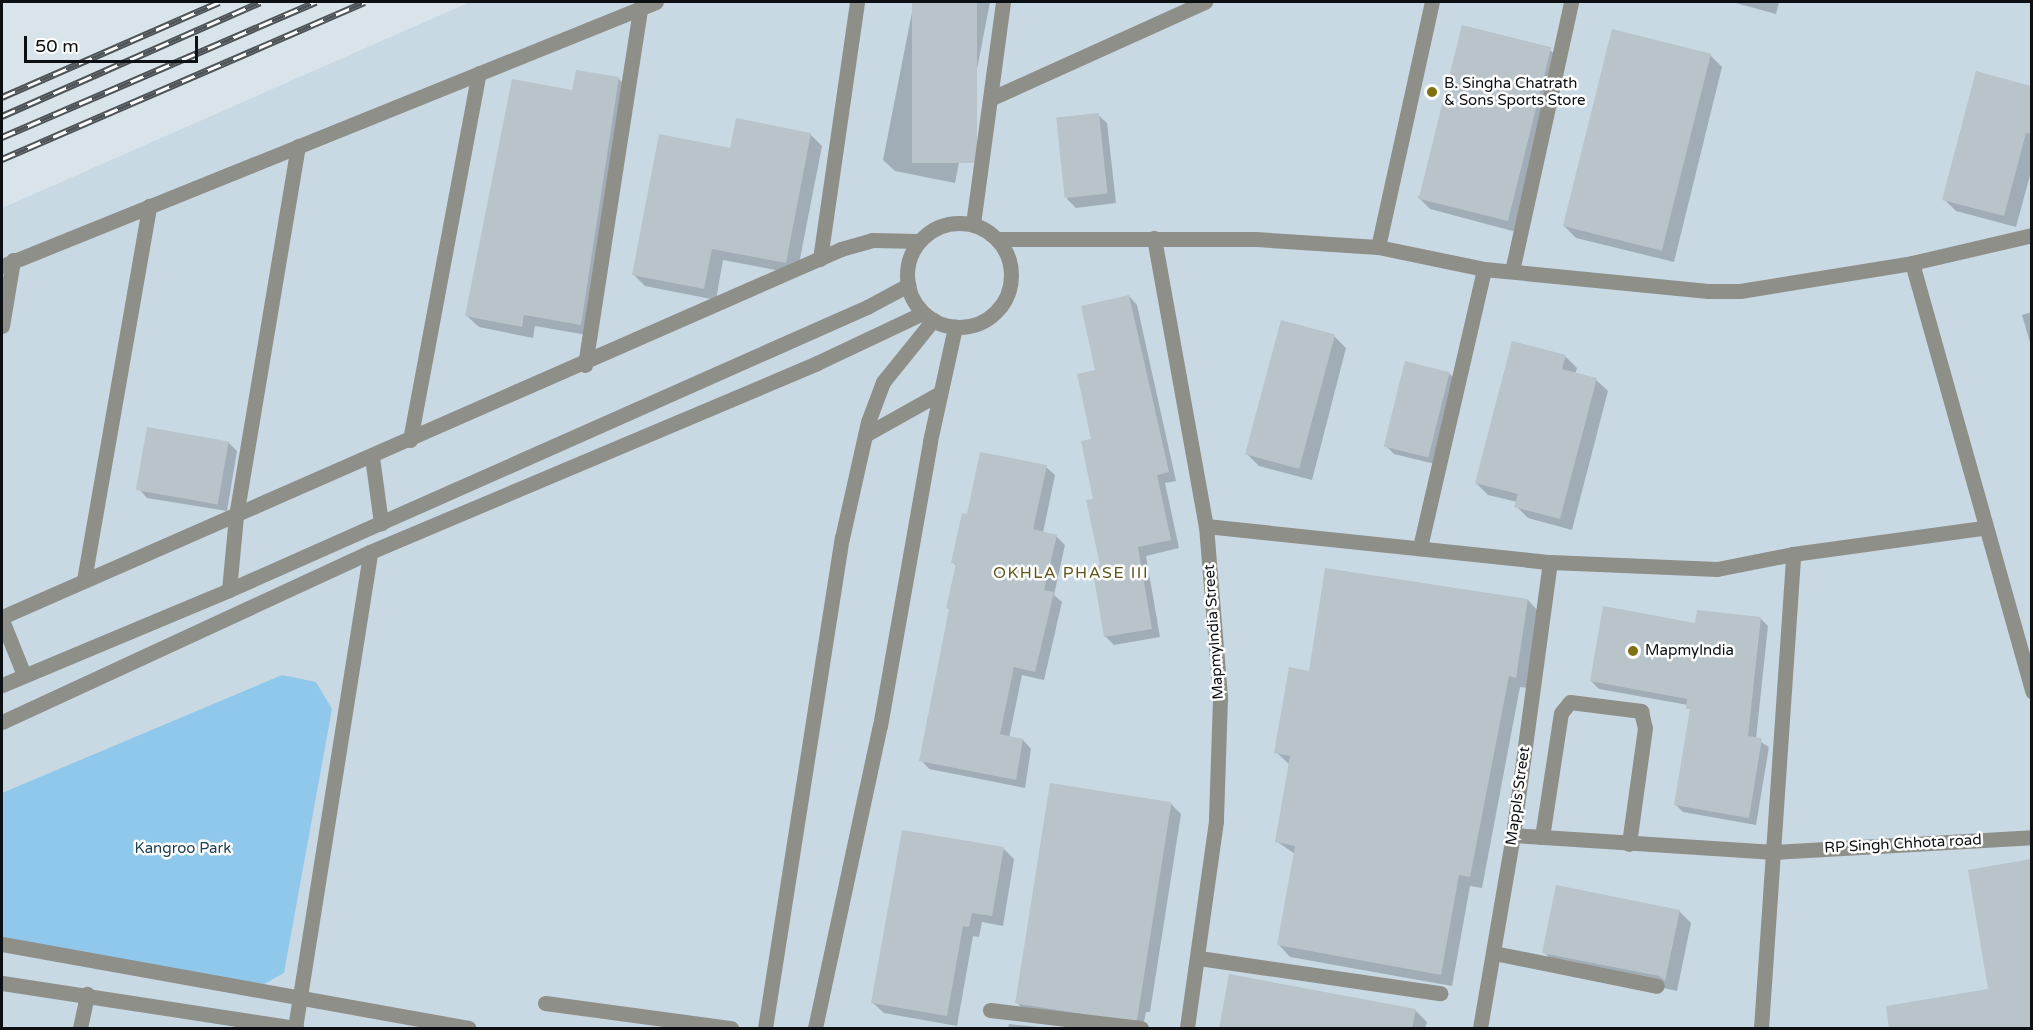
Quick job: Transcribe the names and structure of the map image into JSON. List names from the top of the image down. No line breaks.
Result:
{"streets":{"street":["MapmyIndia Street","Mappls Street","RP Singh Chhota road"]},"crossings":[["Mappls Street","RP Singh Chhota road"]],"districts":["OKHLA PHASE III"],"parks":["Kangroo Park"],"places":["B. Singha Chatrath & Sons Sports Store","MapmyIndia"],"scale_bar":"50 m"}
